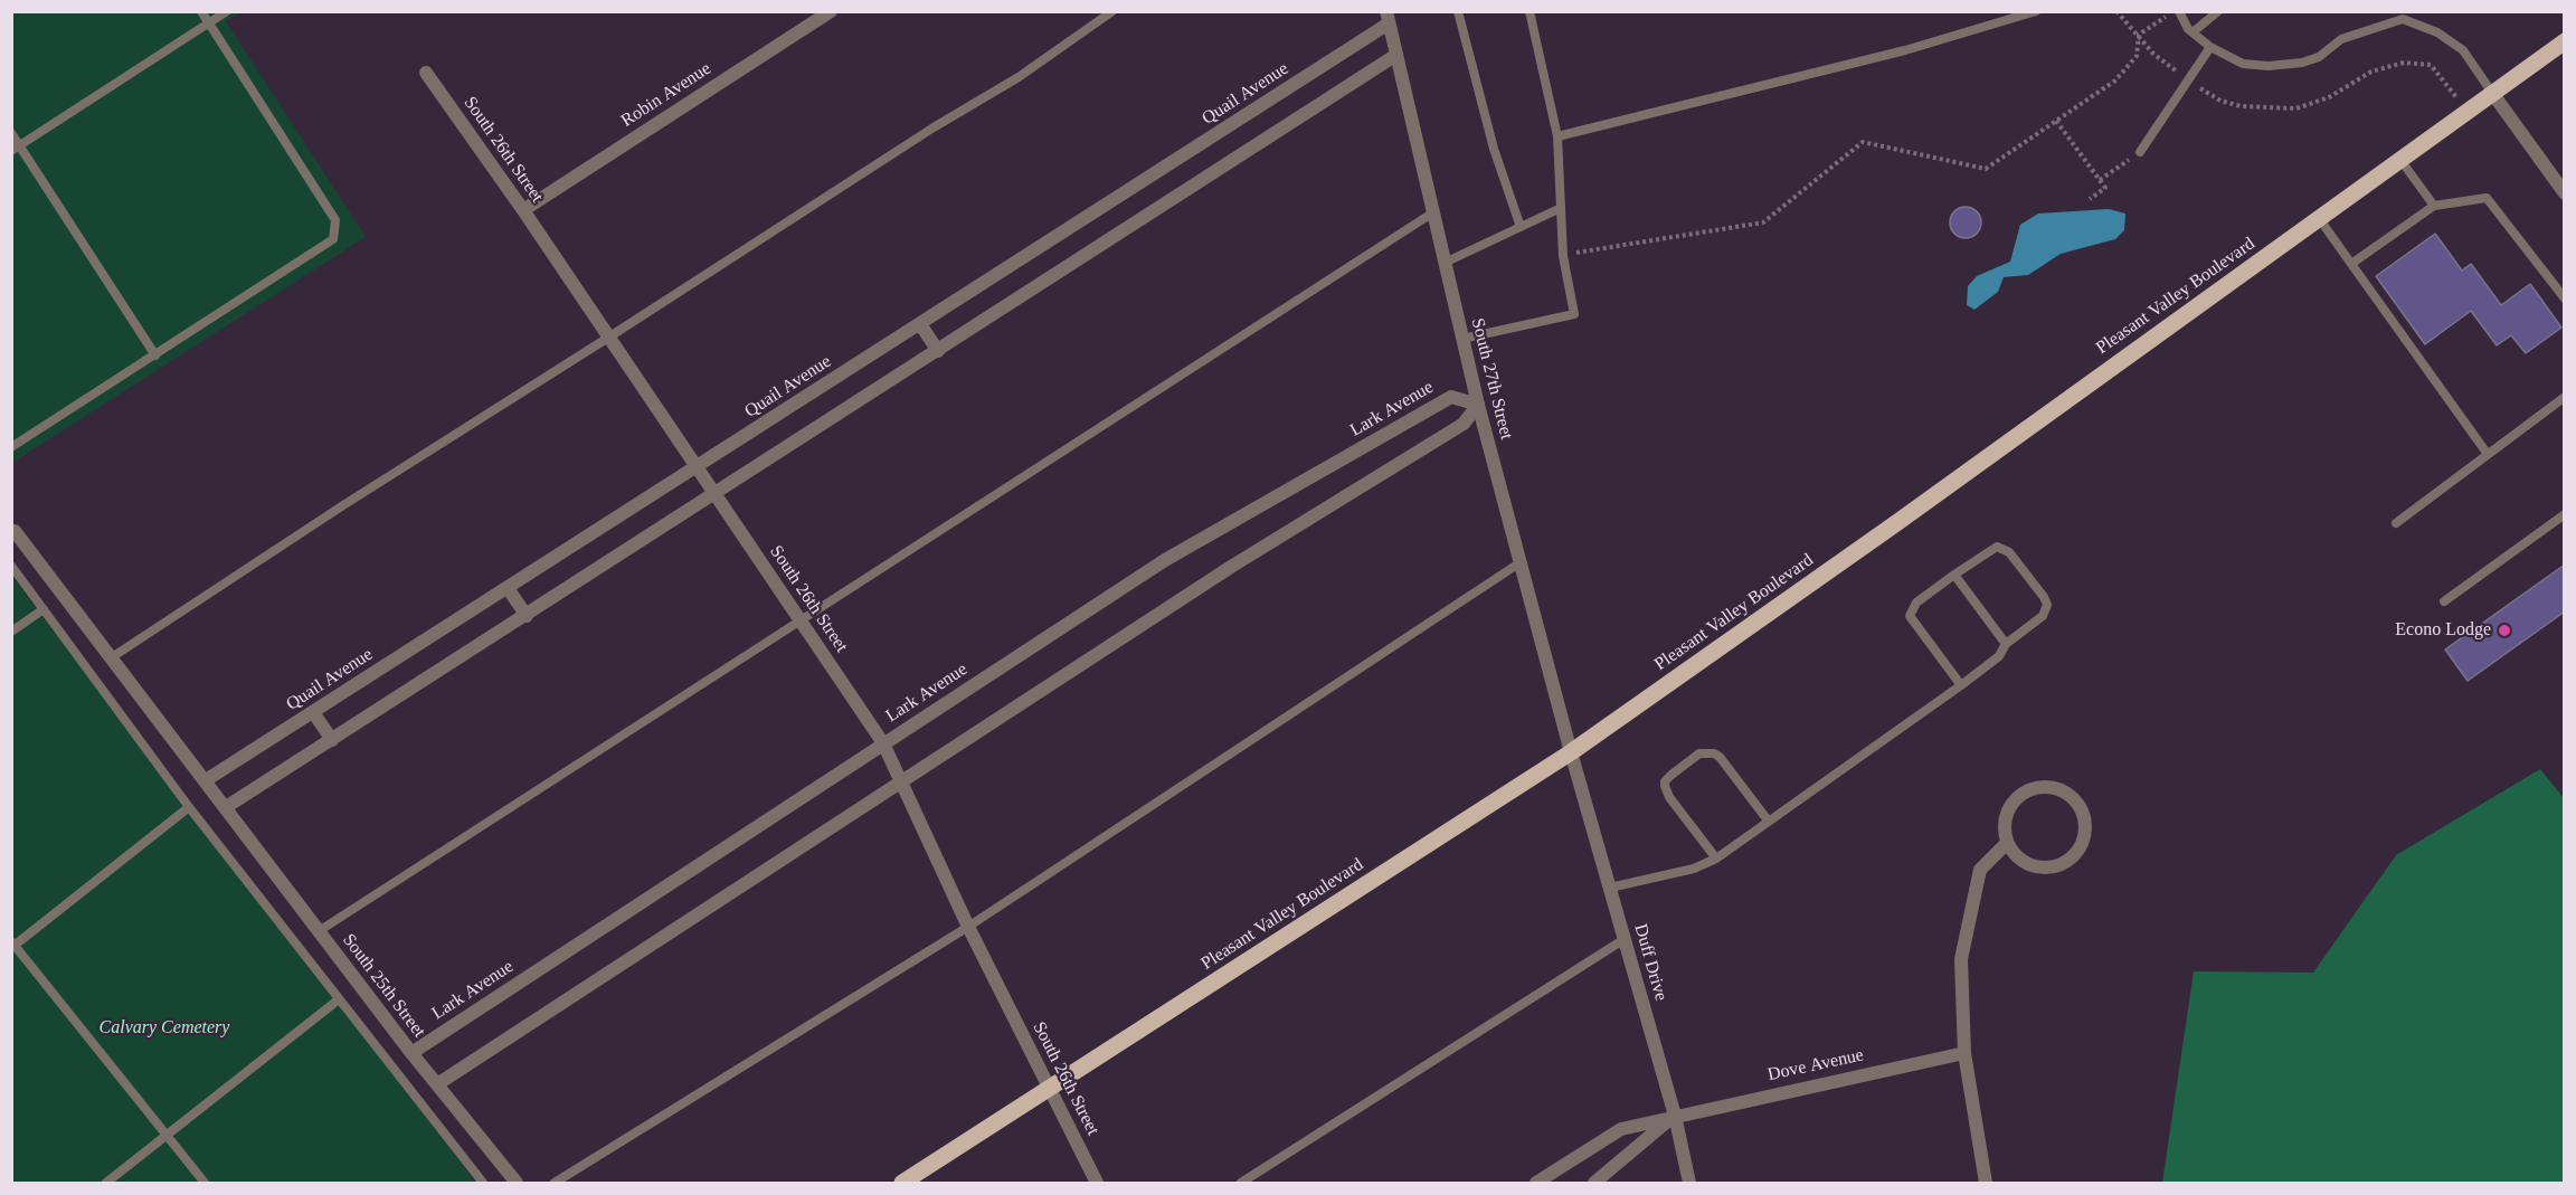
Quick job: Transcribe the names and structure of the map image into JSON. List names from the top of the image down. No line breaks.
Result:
{"streets":{"main road":["Pleasant Valley Boulevard"],"street":["Quail Avenue","Robin Avenue","South 26th Street","South 27th Street","Lark Avenue","Duff Drive","South 25th Street","Dove Avenue"]},"crossings":[["Quail Avenue","South 26th Street"],["Quail Avenue","South 27th Street"],["Quail Avenue","South 25th Street"],["Robin Avenue","South 26th Street"],["South 26th Street","Pleasant Valley Boulevard"],["South 26th Street","Lark Avenue"],["Pleasant Valley Boulevard","South 27th Street"],["Pleasant Valley Boulevard","Duff Drive"],["South 27th Street","Lark Avenue"],["South 27th Street","Duff Drive"],["Lark Avenue","South 25th Street"],["Duff Drive","Dove Avenue"]],"parks":["Calvary Cemetery"],"places":["Econo Lodge"]}
